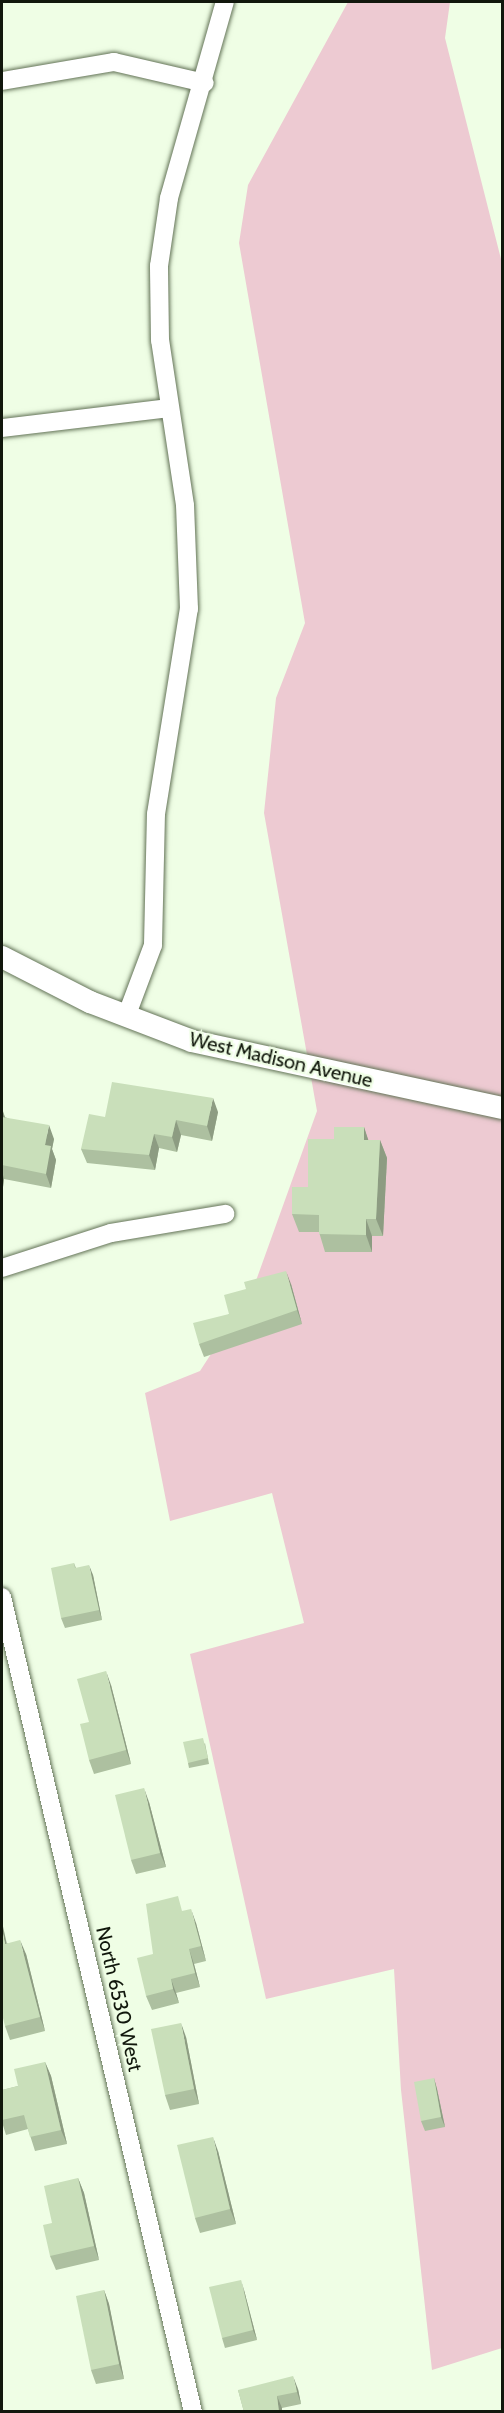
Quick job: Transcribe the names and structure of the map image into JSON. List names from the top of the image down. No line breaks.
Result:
{"streets":{"street":["West Madison Avenue","North 6530 West"]}}
